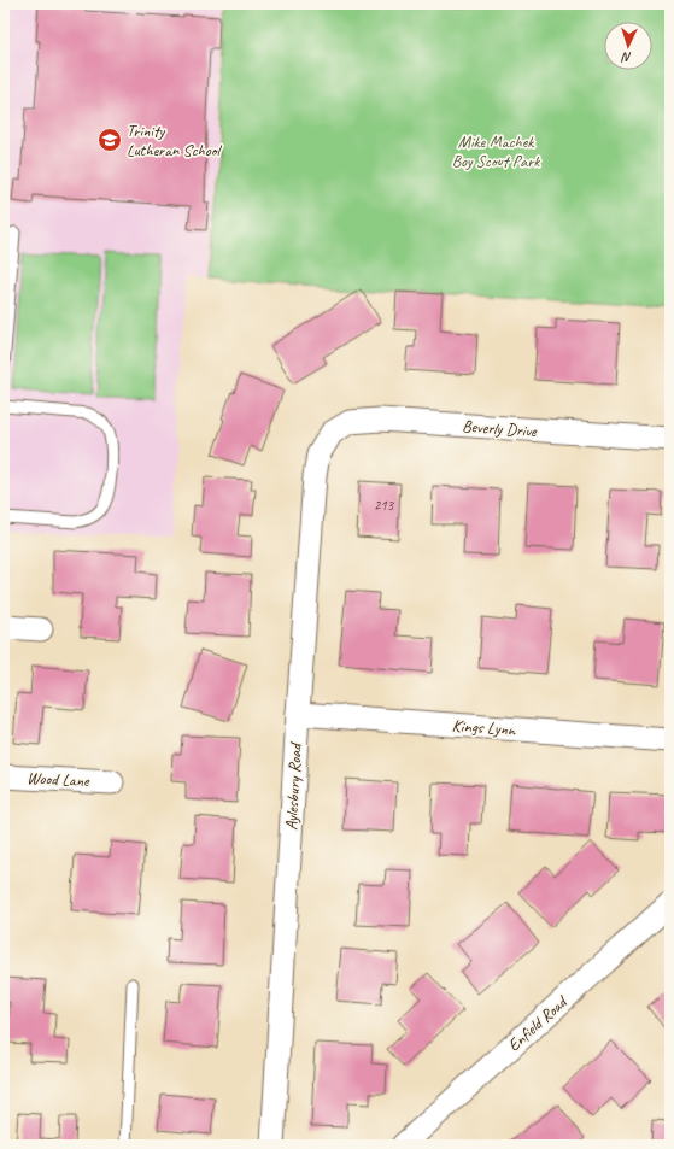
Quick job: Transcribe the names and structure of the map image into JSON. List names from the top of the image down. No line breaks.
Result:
{"streets":{"street":["Beverly Drive","Kings Lynn","Wood Lane","Aylesbury Road","Enfield Road"]},"crossings":[["Beverly Drive","Aylesbury Road"],["Kings Lynn","Aylesbury Road"]],"parks":["Mike Machek Boy Scout Park"],"places":{"school or university":["Trinity Lutheran School"]},"house_numbers":["213"],"north":"bottom"}
